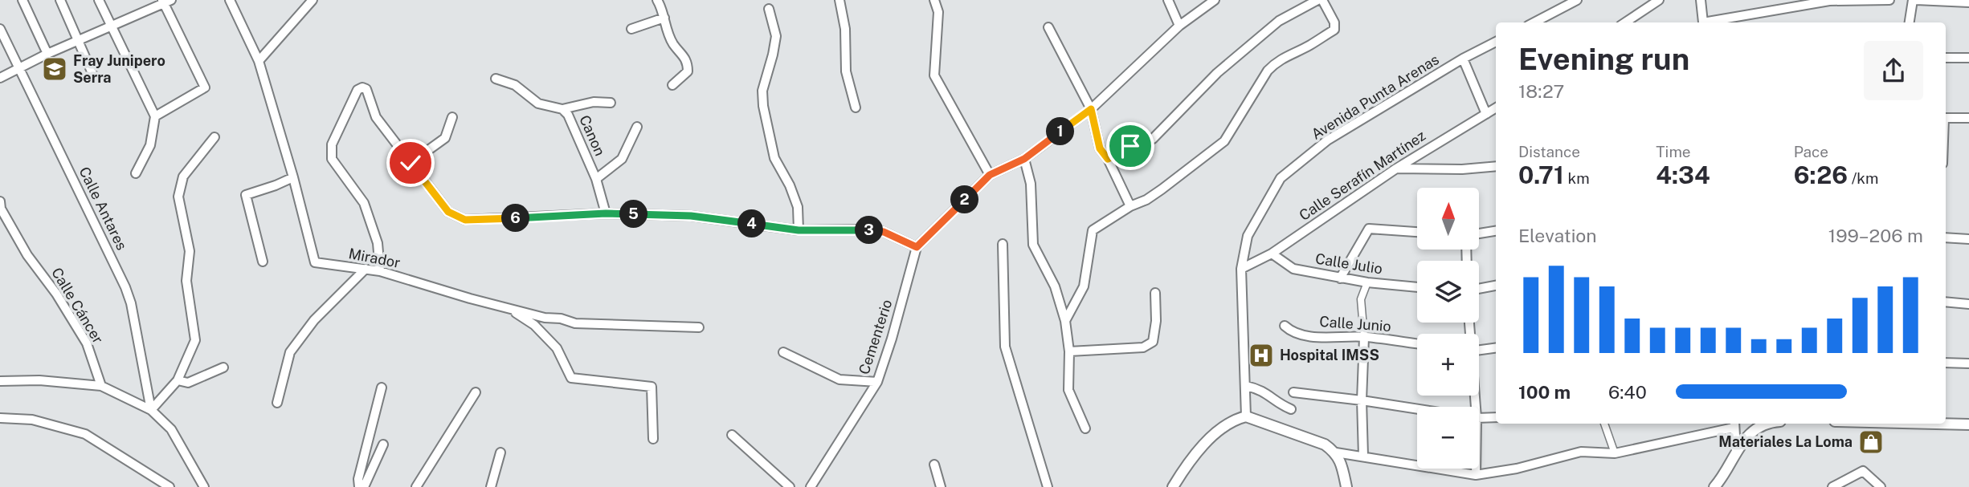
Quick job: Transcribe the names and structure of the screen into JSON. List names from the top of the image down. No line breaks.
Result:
{"streets":{"street":["Avenida Punta Arenas","Canon","Calle Serafín Martínez","Calle Antares","Mirador","Calle Julio","Calle Cáncer","Calle Junio","Cementerio"]},"crossings":[["Avenida Punta Arenas","Calle Serafín Martínez"],["Calle Serafín Martínez","Calle Julio"]],"places":{"school or university":["Fray Junipero Serra"],"hospital":["Hospital IMSS"],"shop":["Materiales La Loma"]},"north":"top","page":{"heading":["Evening run","18:27"],"pins":["1","2","5","6","4","3"],"stats":[["Distance","0.71 km"],["Time","4:34"],["Pace","6:26 /km"]],"map_buttons":["+","−"],"chart":["Elevation","199–206 m"],"list":[{"name":"100 m","note":"6:40"}]}}
